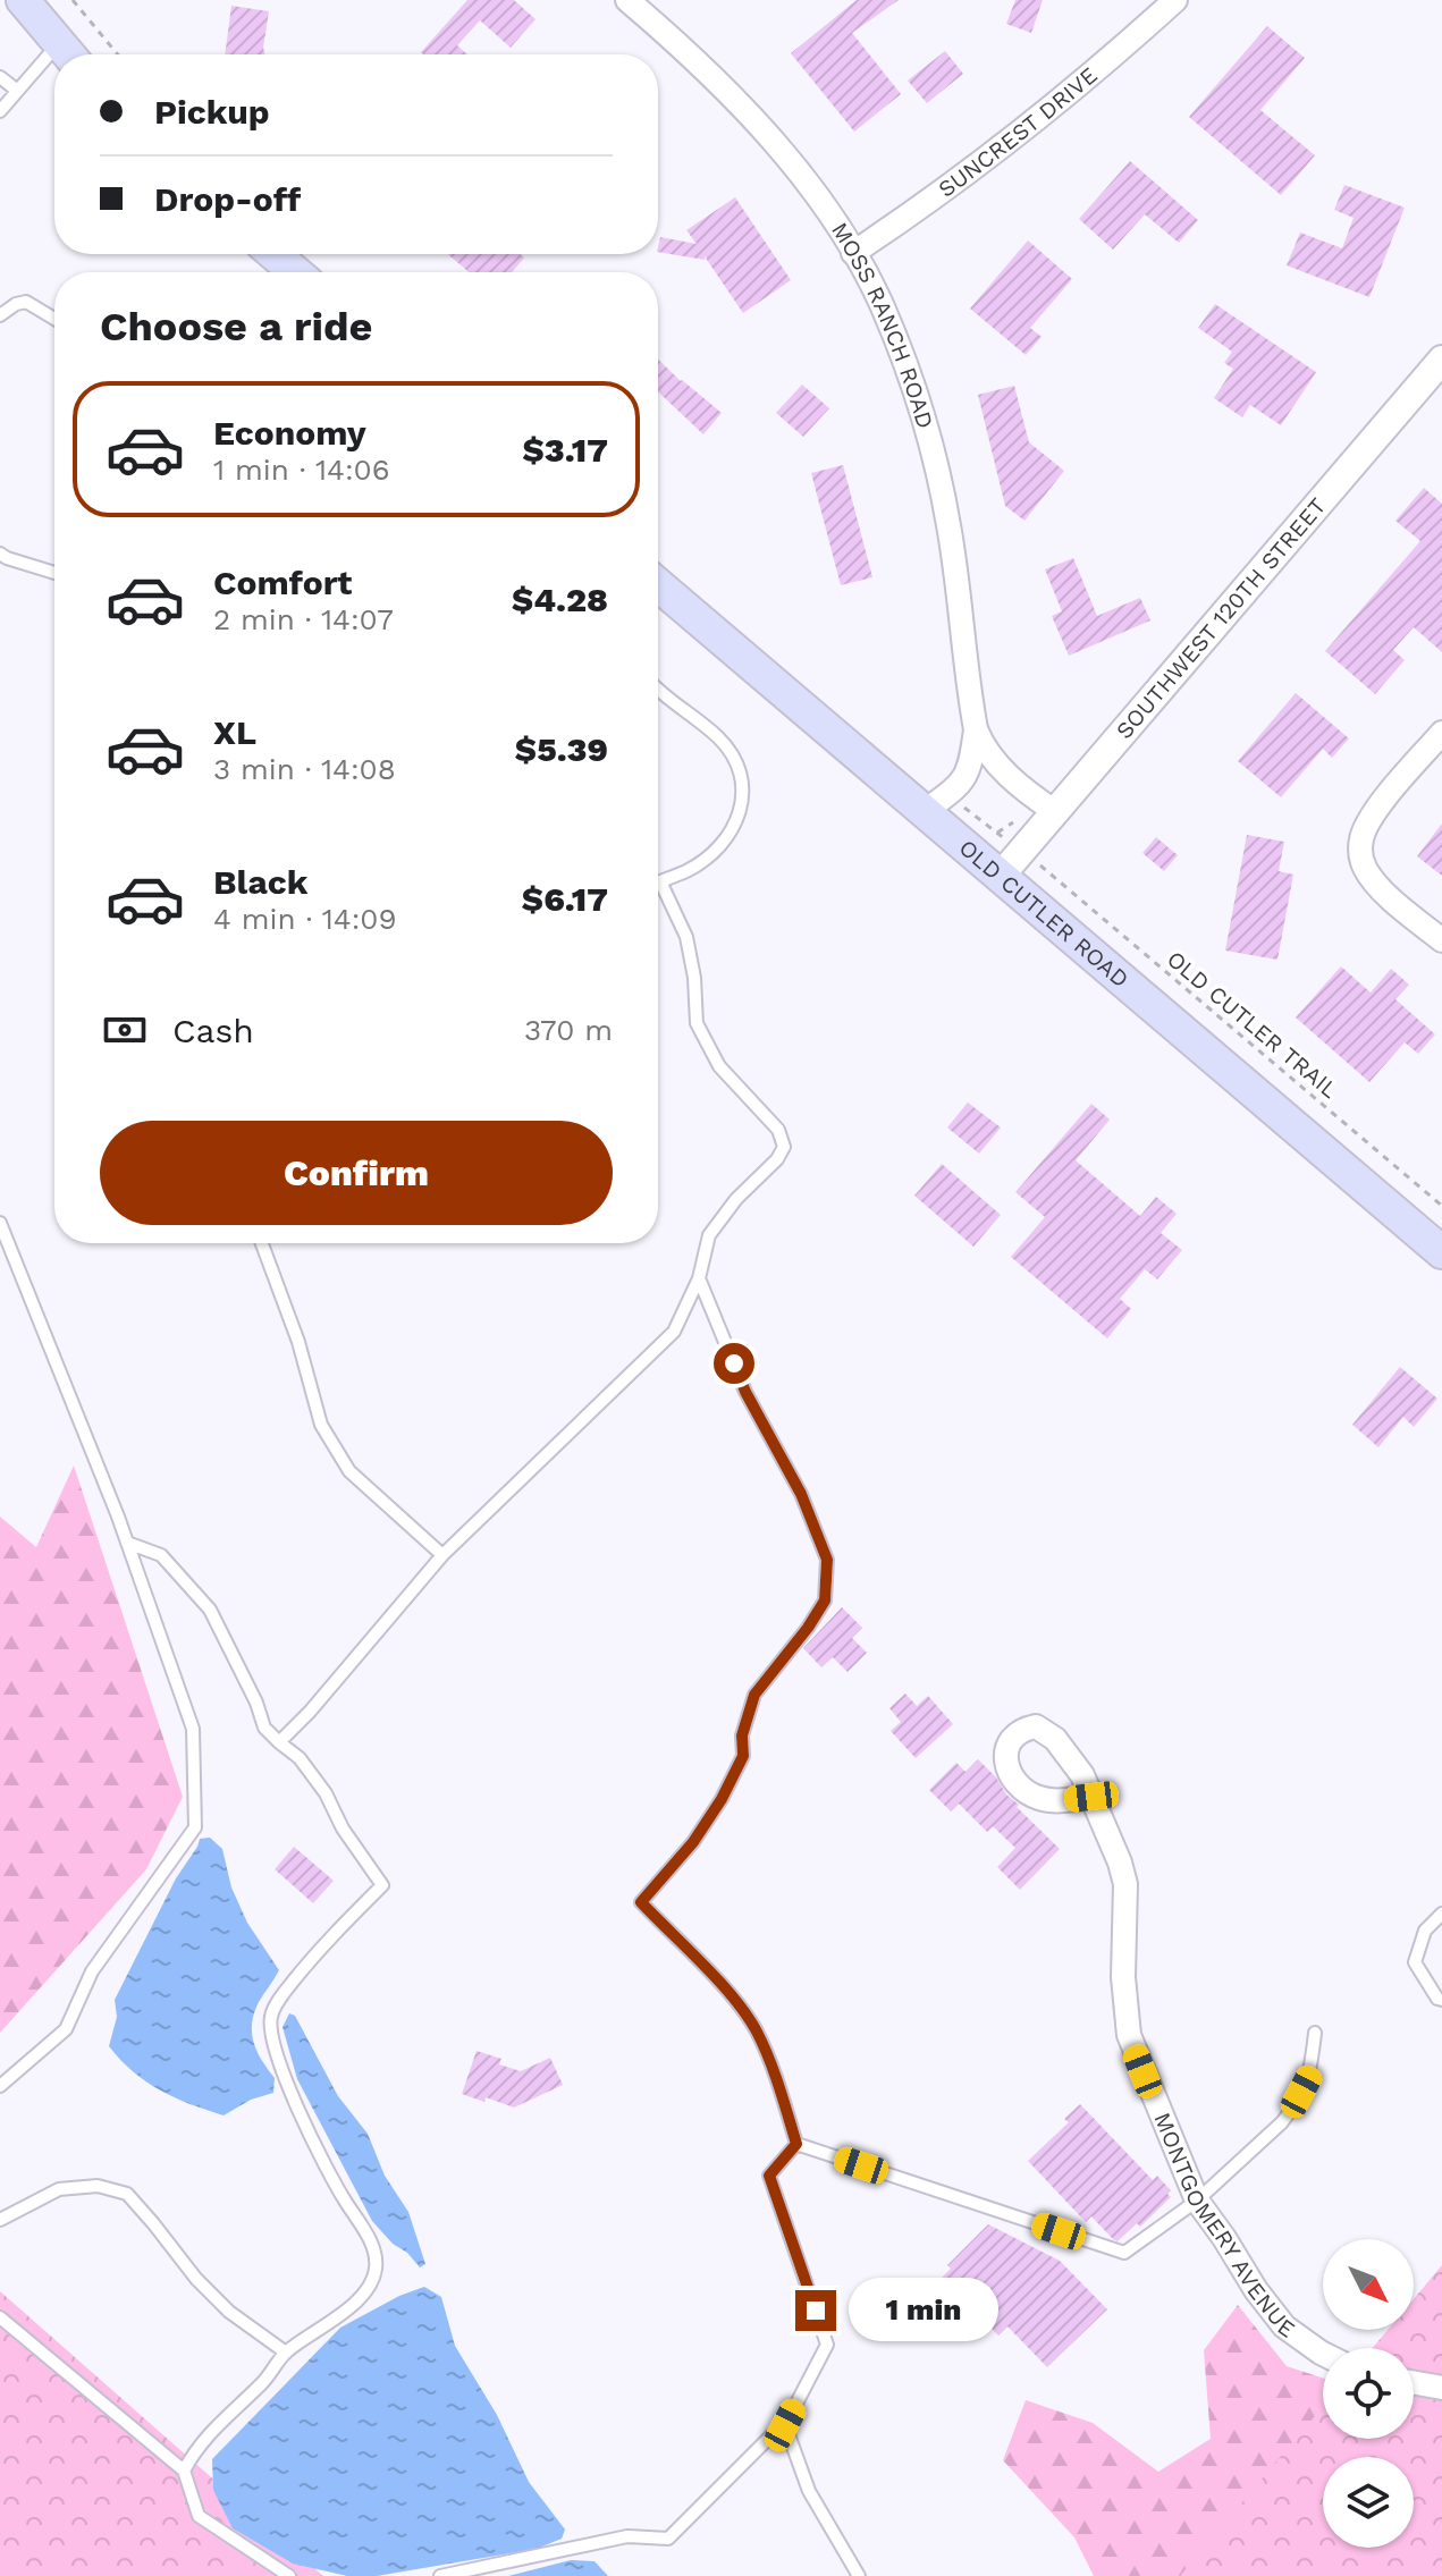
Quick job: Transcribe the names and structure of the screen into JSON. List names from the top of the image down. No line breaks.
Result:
{"streets":{"main road":["OLD CUTLER ROAD"],"street":["SUNCREST DRIVE","MOSS RANCH ROAD","SOUTHWEST 120TH STREET","MONTGOMERY AVENUE"],"path":["OLD CUTLER TRAIL"]},"crossings":[["SUNCREST DRIVE","MOSS RANCH ROAD"],["MOSS RANCH ROAD","SOUTHWEST 120TH STREET"],["MOSS RANCH ROAD","OLD CUTLER ROAD"],["SOUTHWEST 120TH STREET","OLD CUTLER ROAD"]],"north":"bottom right","page":{"banner":["Pickup","Drop-off"],"heading":"Choose a ride","list":[{"name":"Economy","note":"1 min · 14:06","value":"$3.17"},{"name":"Comfort","note":"2 min · 14:07","value":"$4.28"},{"name":"XL","note":"3 min · 14:08","value":"$5.39"},{"name":"Black","note":"4 min · 14:09","value":"$6.17"}],"pay":["Cash","370 m"],"buttons":"Confirm","bubble":"1 min"}}
